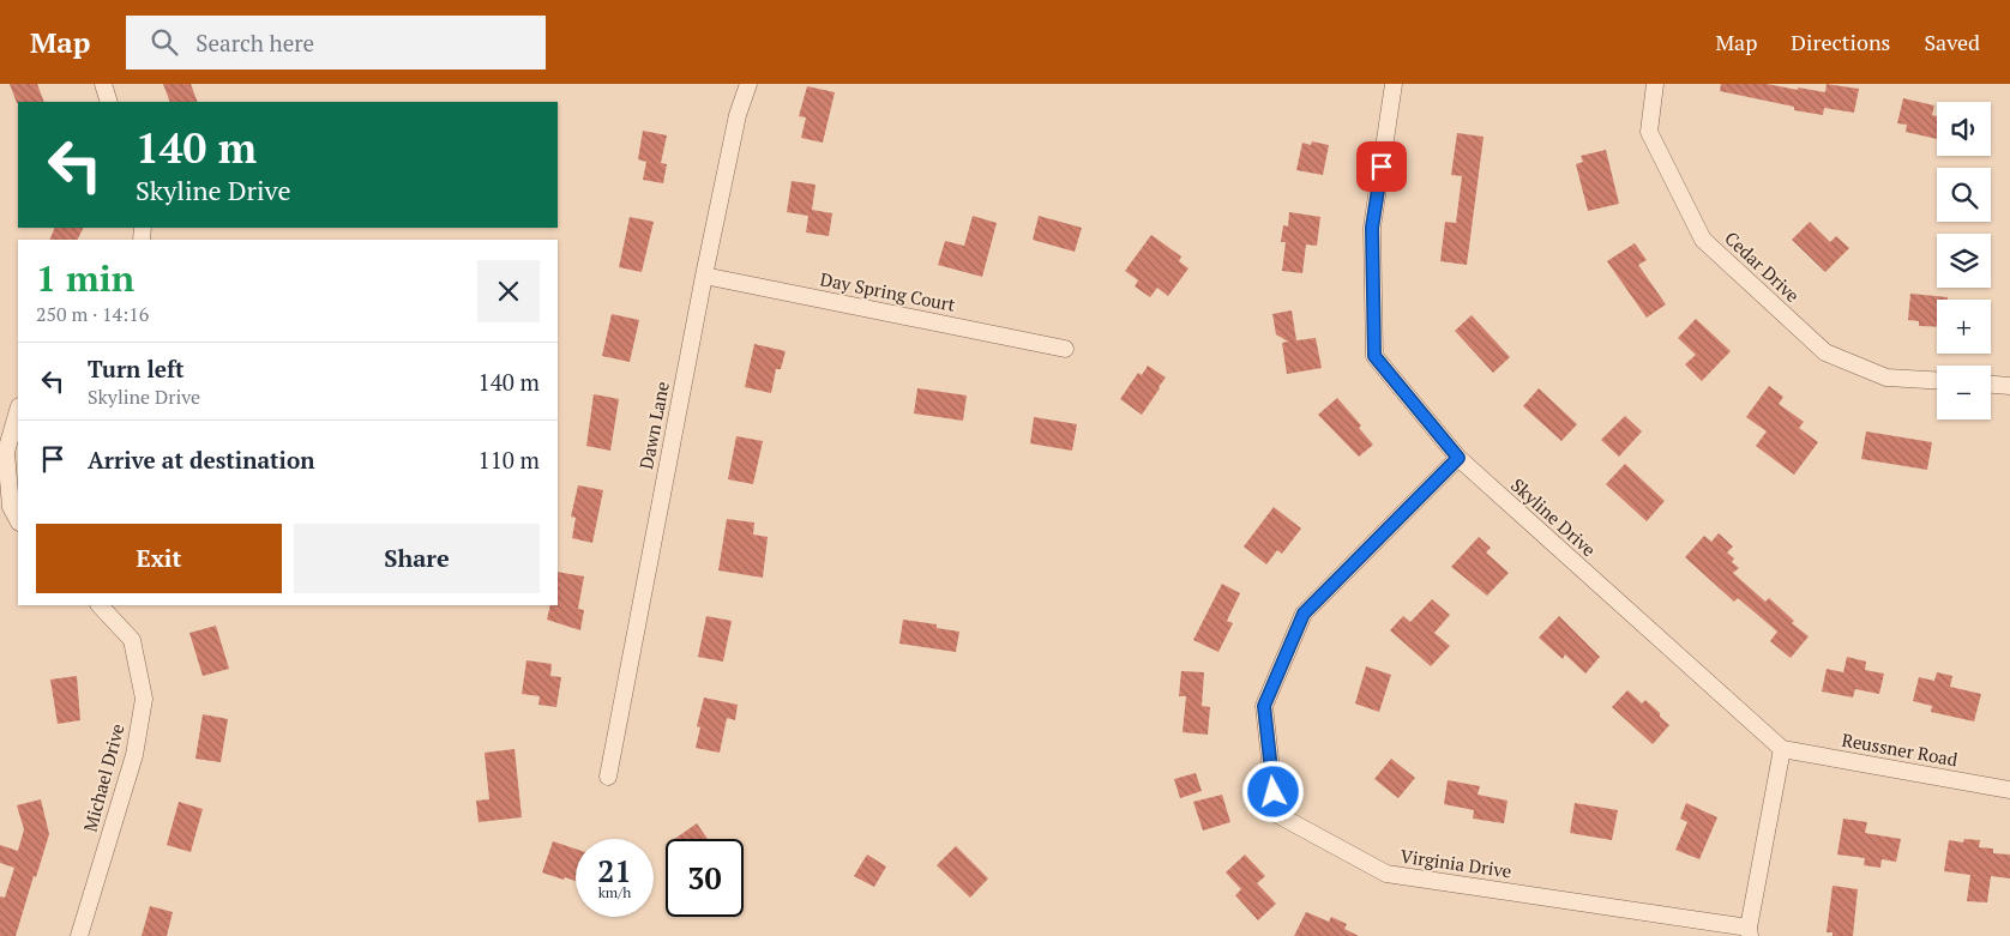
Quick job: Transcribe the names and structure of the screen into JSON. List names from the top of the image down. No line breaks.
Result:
{"streets":{"street":["Cedar Drive","Day Spring Court","Dawn Lane","Skyline Drive","Reussner Road","Michael Drive","Virginia Drive"]},"crossings":[["Day Spring Court","Dawn Lane"],["Skyline Drive","Reussner Road"],["Skyline Drive","Virginia Drive"]],"page":{"header":"Map","search":"Search here","nav":["Map","Directions","Saved"],"map_buttons":["+","−"],"turn":["140 m","Skyline Drive"],"heading":["1 min","250 m · 14:16"],"list":[{"name":"Turn left","note":"Skyline Drive","value":"140 m"},{"name":"Arrive at destination","value":"110 m"}],"buttons":["Exit","Share"],"speed":"21 km/h","limit":"30"}}
